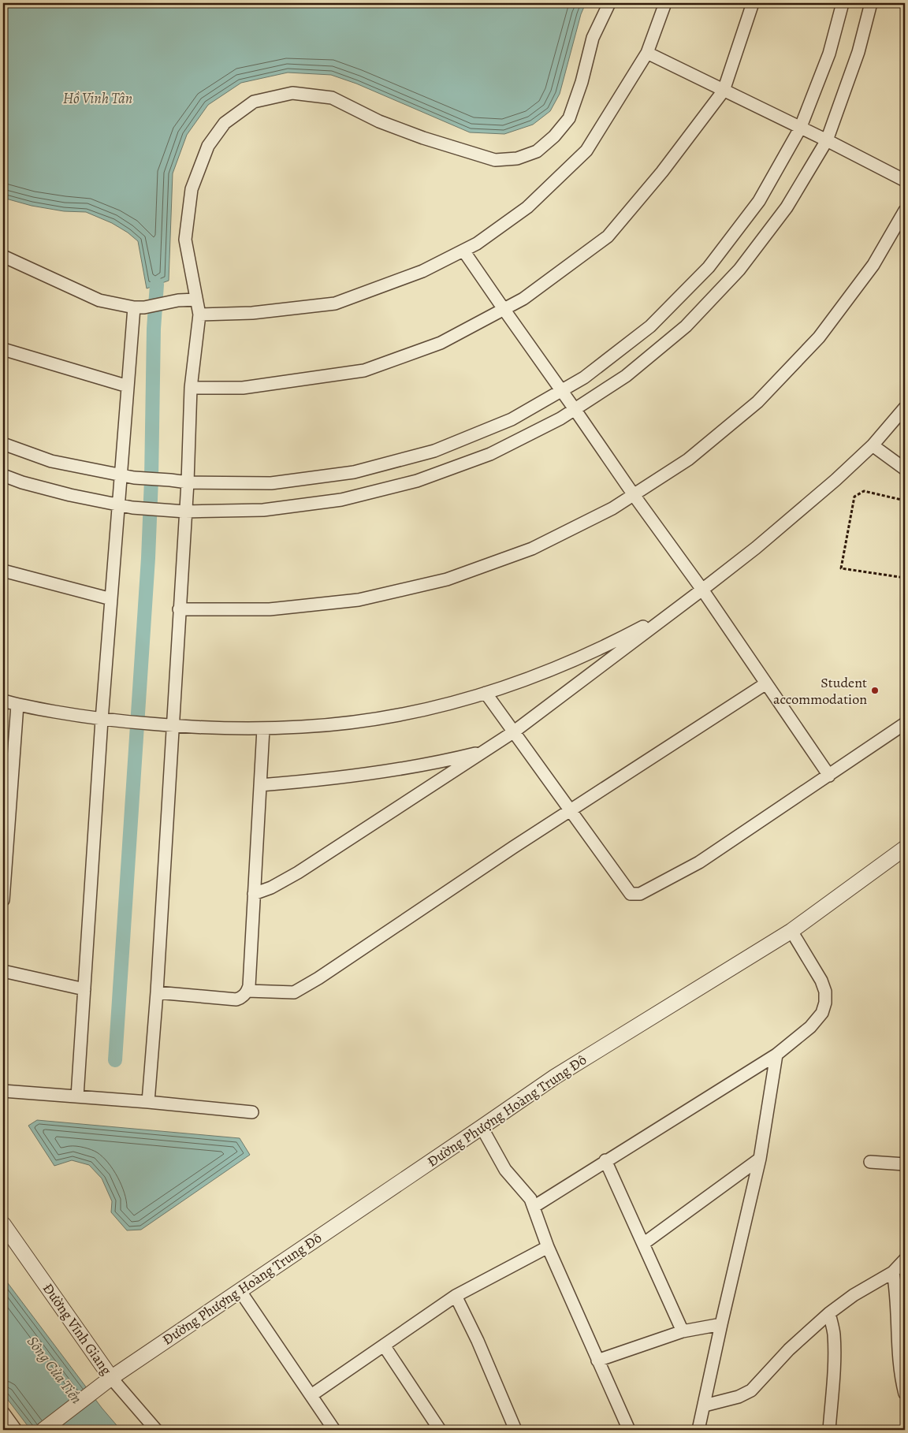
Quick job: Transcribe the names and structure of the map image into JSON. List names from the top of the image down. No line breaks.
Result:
{"streets":{"street":["Đường Phượng Hoàng Trung Đô","Đường Vĩnh Giang"]},"crossings":[["Đường Phượng Hoàng Trung Đô","Đường Vĩnh Giang"]],"water":["Hồ Vinh Tân","Sông Cửa Tiền"],"places":["Student accommodation"]}
